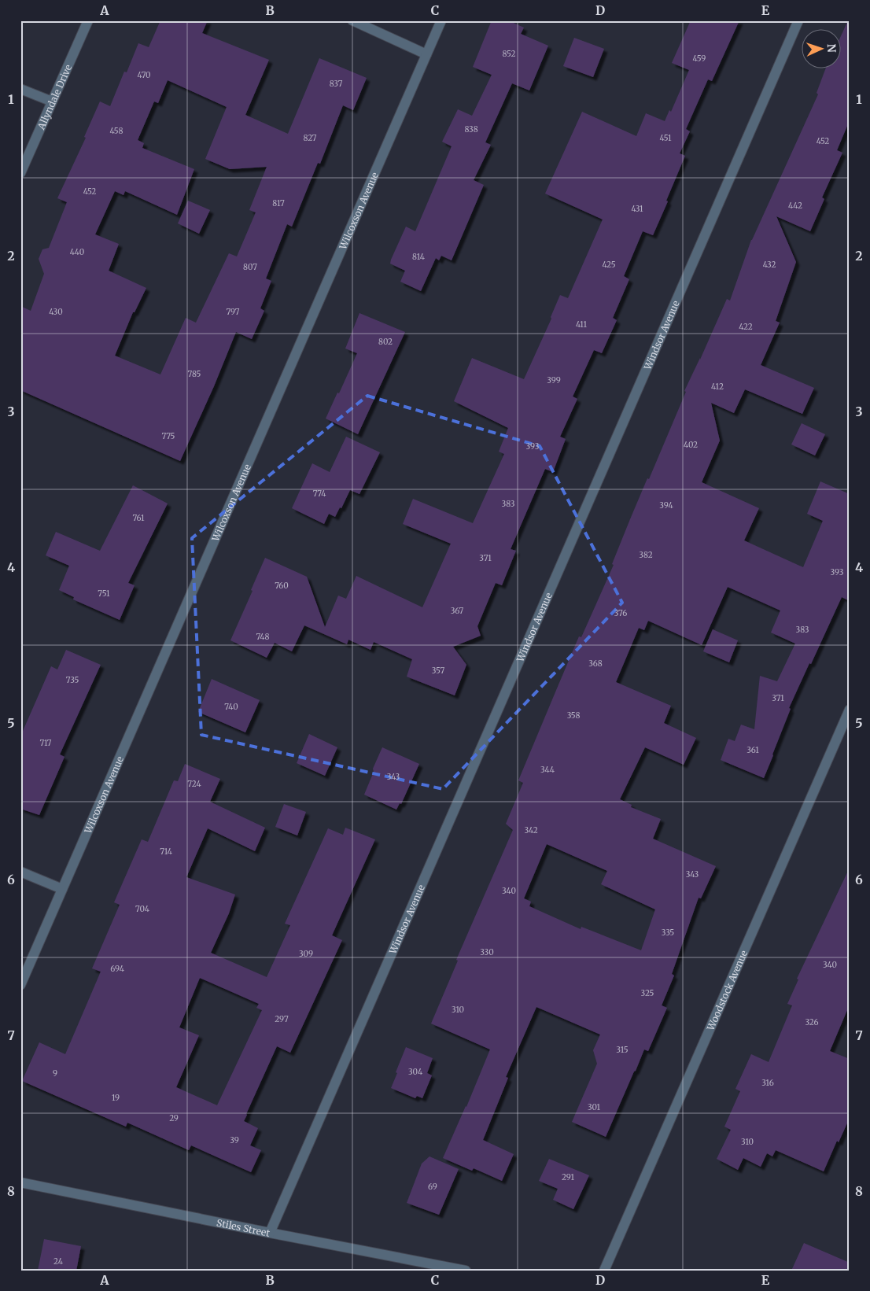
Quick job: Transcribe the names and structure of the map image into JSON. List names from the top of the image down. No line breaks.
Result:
{"streets":{"street":["Allyndale Drive","Wilcoxson Avenue","Windsor Avenue","Woodstock Avenue","Stiles Street"]},"crossings":[["Windsor Avenue","Stiles Street"]],"house_numbers":["852","459","470","837","838","458","827","451","452","452","817","442","431","440","814","425","432","807","430","797","411","422","802","785","399","412","775","402","393","774","383","394","761","382","371","393","760","751","367","376","383","748","368","357","735","371","740","358","717","361","344","343","724","342","714","343","340","704","335","330","309","340","694","325","310","297","326","315","304","9","316","19","301","29","39","310","291","69","24"],"north":"right","grid":{"columns":["A","B","C","D","E"],"rows":["1","2","3","4","5","6","7","8"]}}
